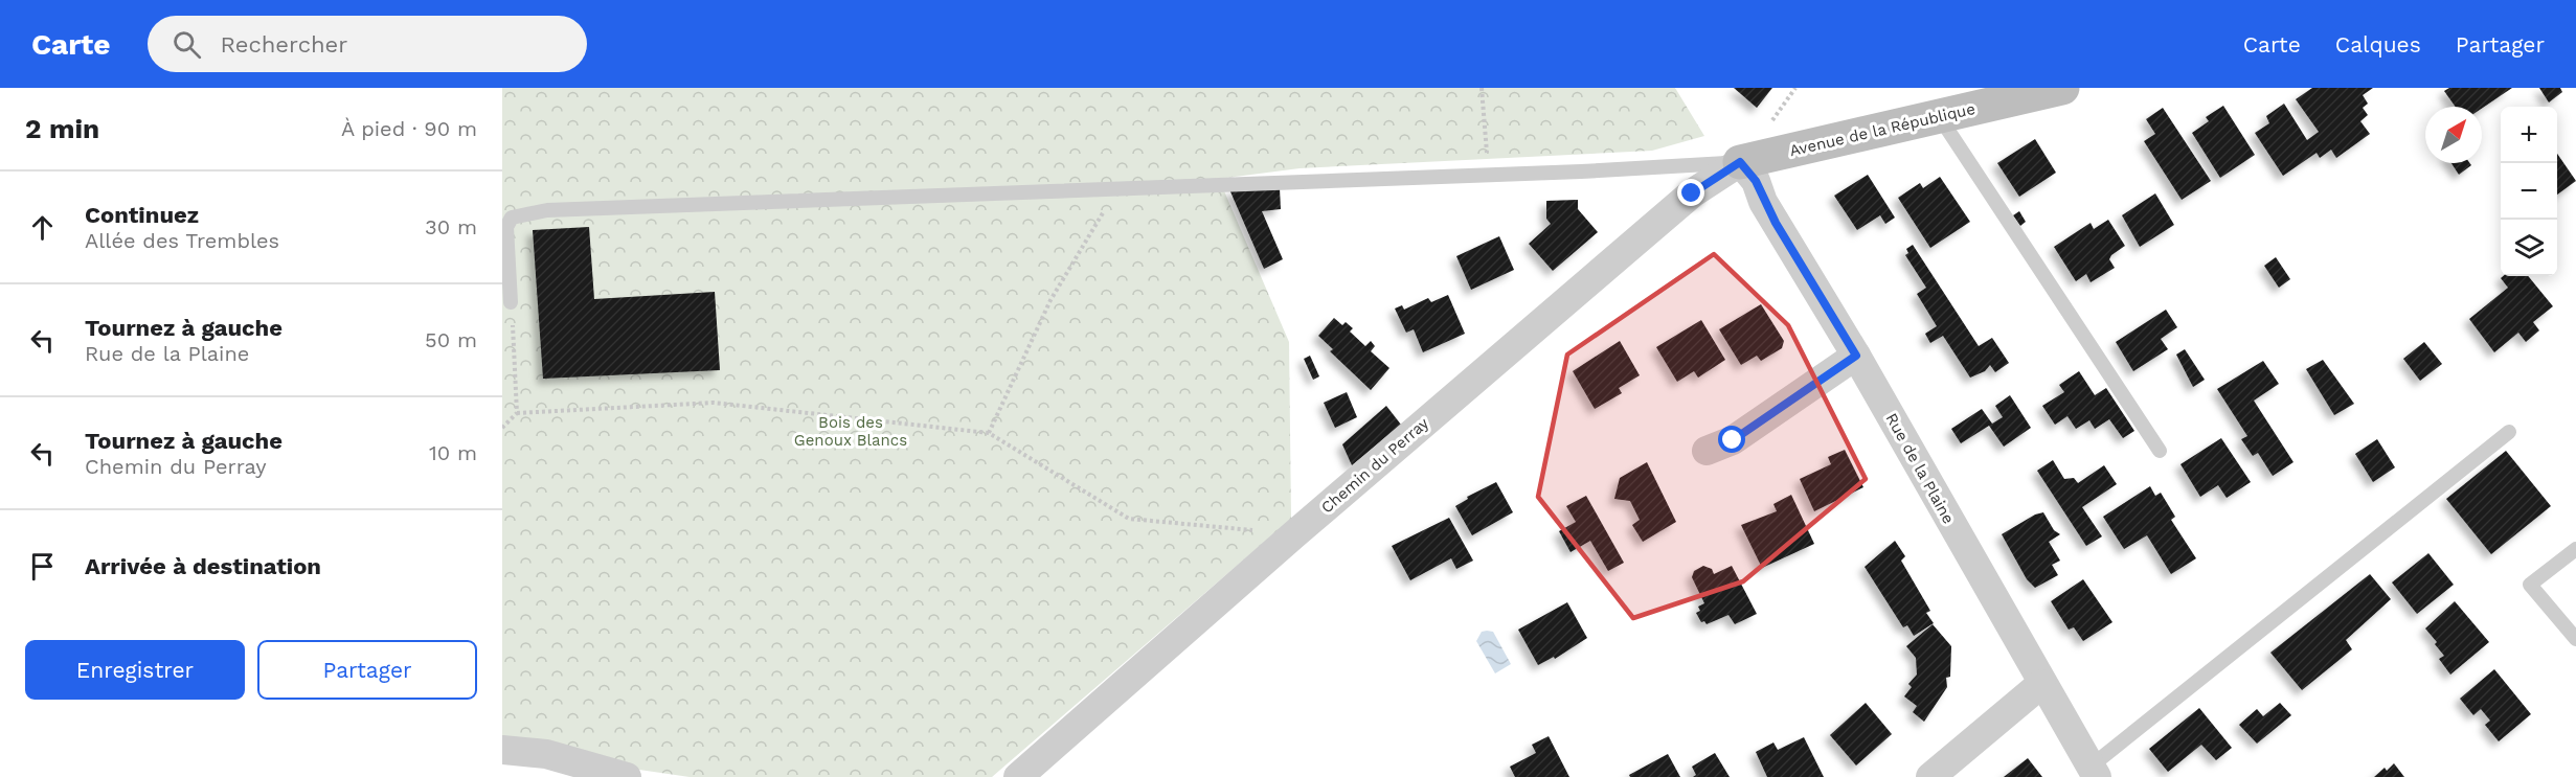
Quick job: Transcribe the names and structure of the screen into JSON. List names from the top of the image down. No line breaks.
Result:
{"streets":{"street":["Avenue de la République","Chemin du Perray","Rue de la Plaine"]},"crossings":[["Avenue de la République","Chemin du Perray"],["Avenue de la République","Rue de la Plaine"],["Chemin du Perray","Rue de la Plaine"]],"parks":["Bois des Genoux Blancs"],"north":"top right","page":{"header":"Carte","search":"Rechercher","nav":["Carte","Calques","Partager"],"heading":["2 min","À pied · 90 m"],"map_buttons":["+","−"],"list":[["Continuez","Allée des Trembles","30 m"],["Tournez à gauche","Rue de la Plaine","50 m"],["Tournez à gauche","Chemin du Perray","10 m"],"Arrivée à destination"],"buttons":["Enregistrer","Partager"]}}
